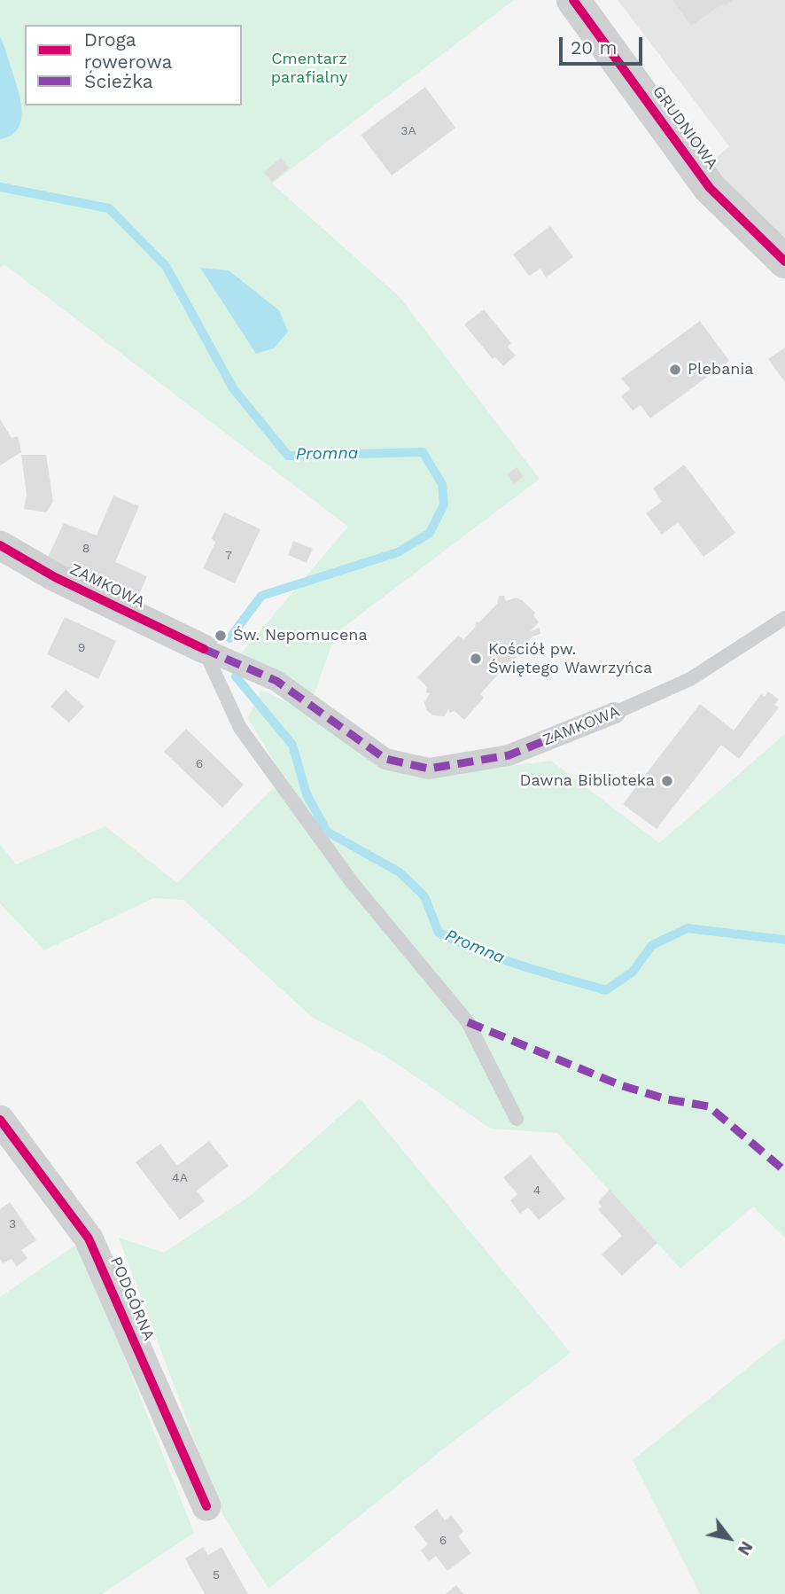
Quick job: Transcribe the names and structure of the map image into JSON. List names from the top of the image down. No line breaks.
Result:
{"streets":{"street":["GRUDNIOWA","ZAMKOWA","PODGÓRNA"]},"water":["Promna"],"parks":["Cmentarz parafialny"],"places":["Plebania","Św. Nepomucena","Kościół pw. Świętego Wawrzyńca","Dawna Biblioteka"],"house_numbers":["3A","8","7","9","6","4A","4","3","6","5"],"legend":["Droga rowerowa","Ścieżka"],"scale_bar":"20 m","north":"bottom right"}
